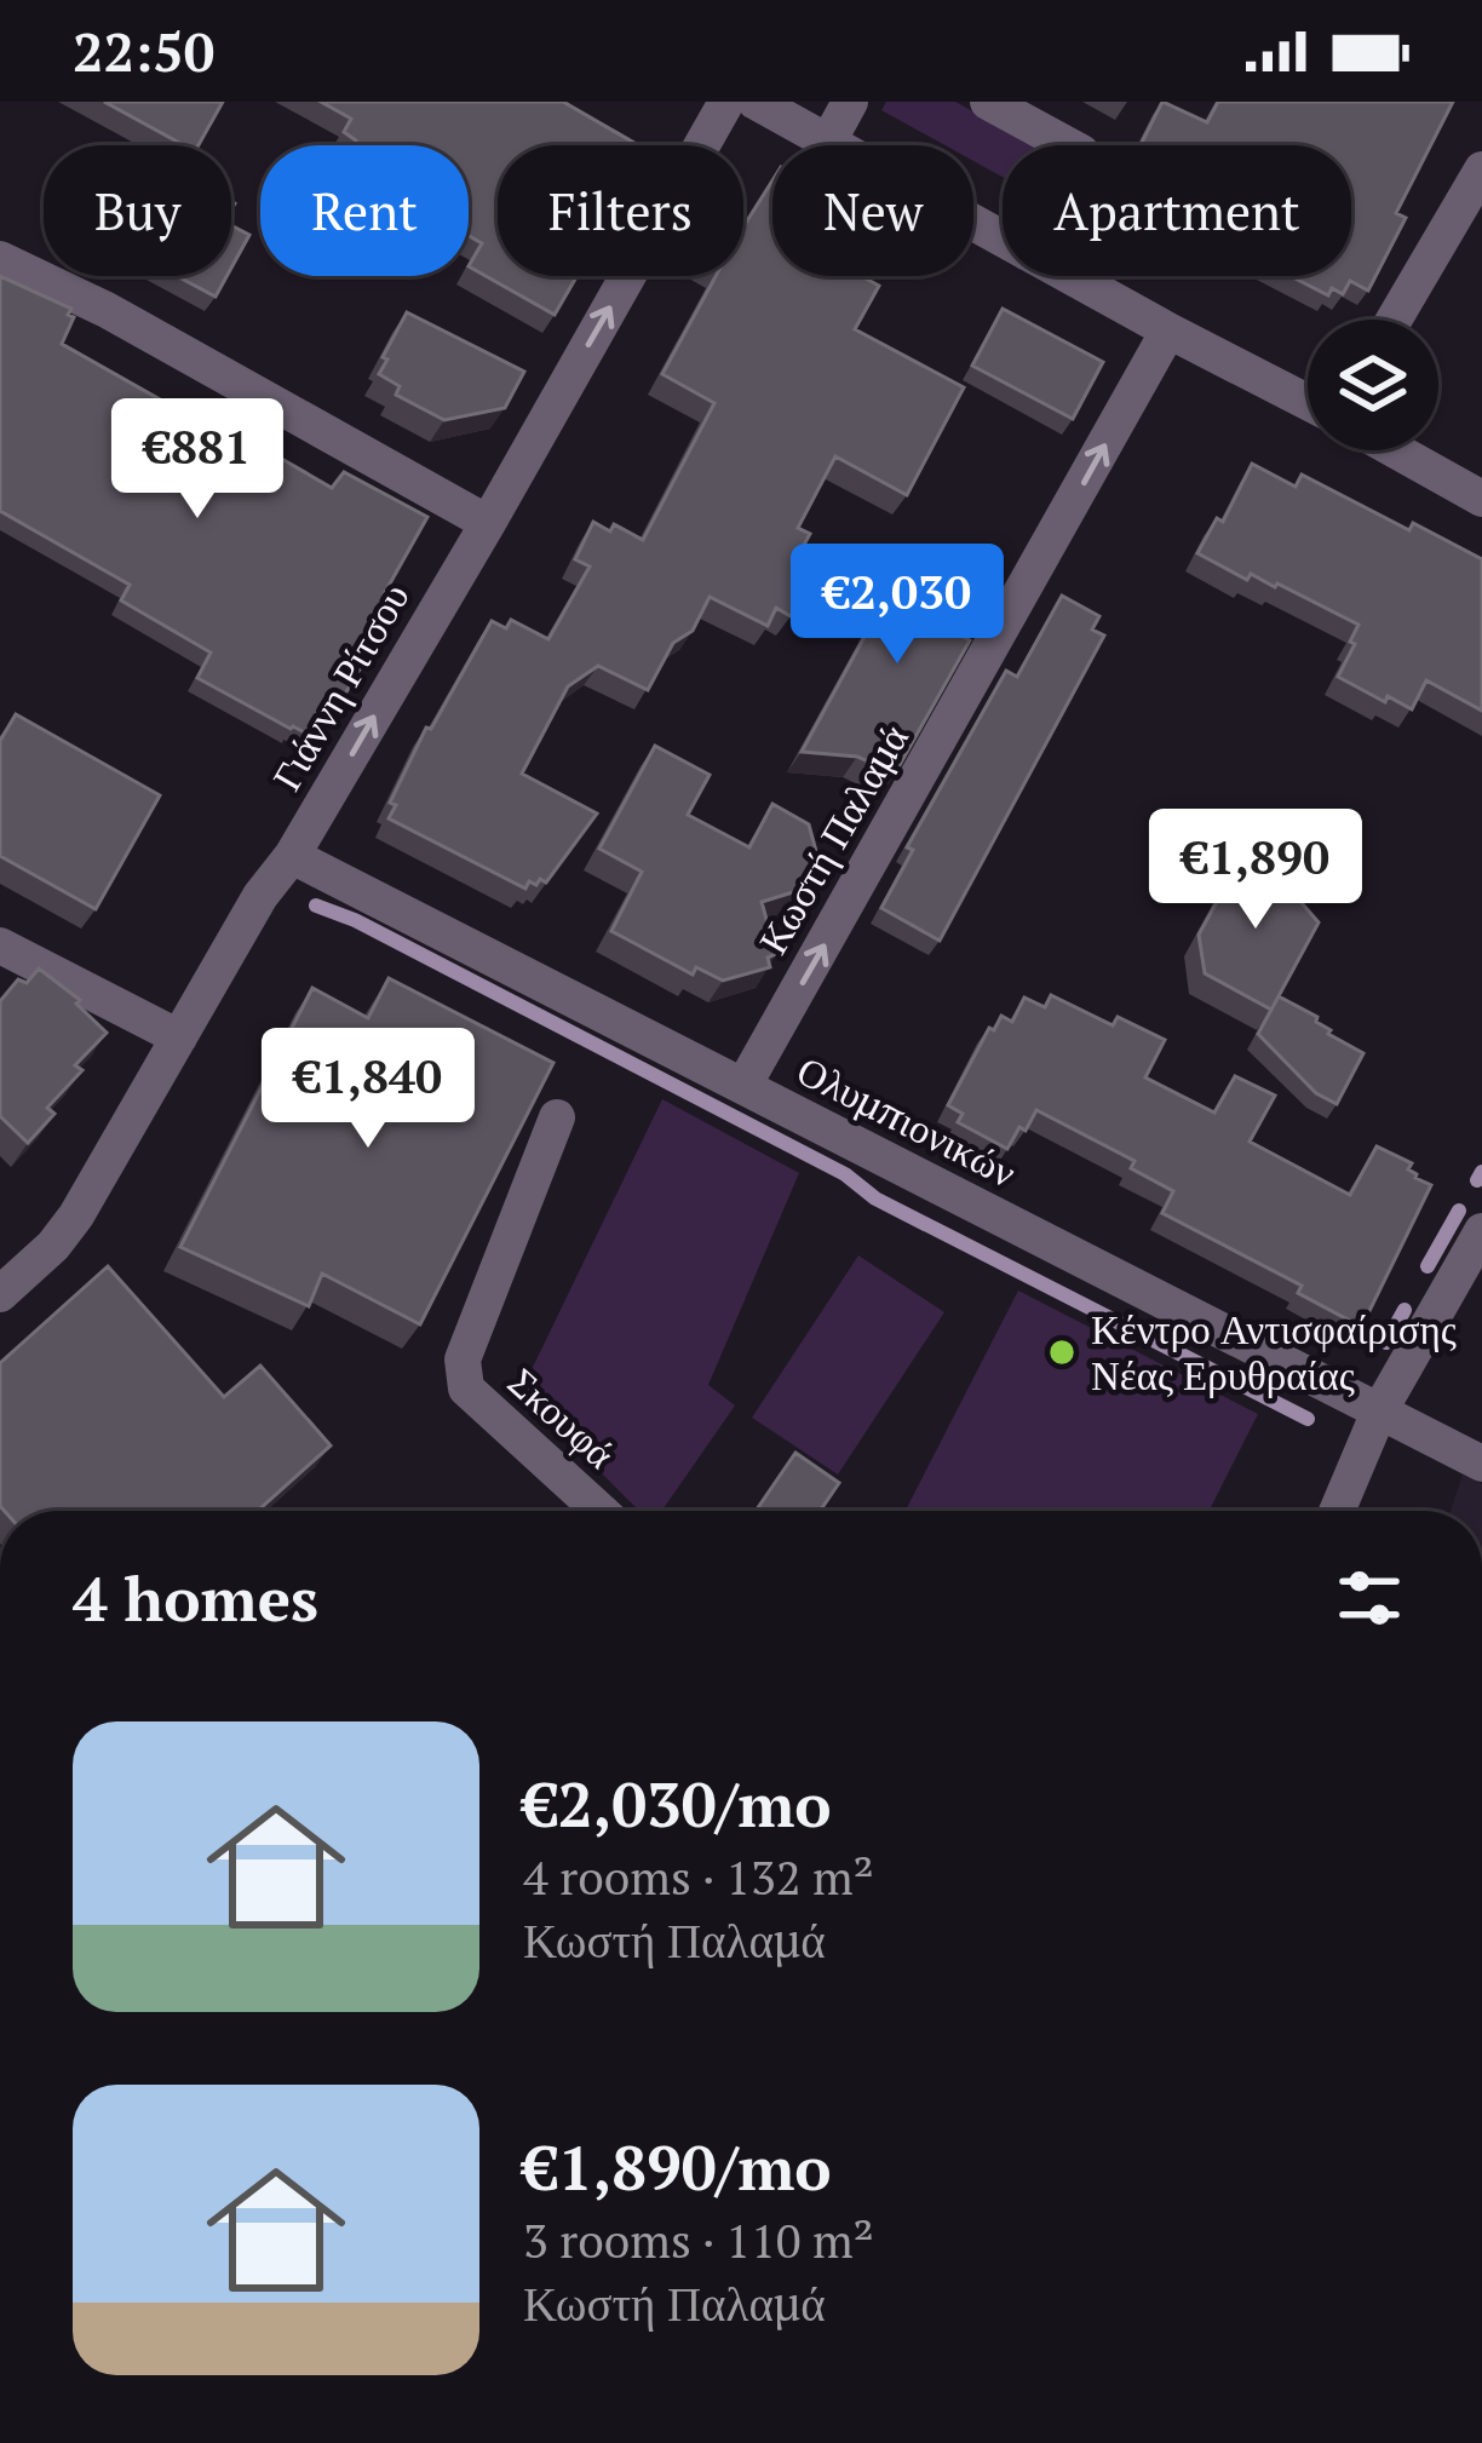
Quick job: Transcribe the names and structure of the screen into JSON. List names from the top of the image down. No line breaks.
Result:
{"streets":{"street":["Γιάννη Ρίτσου","Κωστή Παλαμά","Ολυμπιονικών","Σκουφά"]},"crossings":[["Γιάννη Ρίτσου","Ολυμπιονικών"],["Κωστή Παλαμά","Ολυμπιονικών"]],"one_way":["Γιάννη Ρίτσου","Κωστή Παλαμά"],"places":["Κέντρο Αντισφαίρισης Νέας Ερυθραίας"],"page":{"status":"22:50","chip":["Buy","Rent","Filters","New","Apartment"],"price":["€881","€2,030","€1,890","€1,840"],"heading":"4 homes","list":[{"name":"€2,030/mo","note":"4 rooms · 132 m² · Κωστή Παλαμά"},{"name":"€1,890/mo","note":"3 rooms · 110 m² · Κωστή Παλαμά"}]}}
